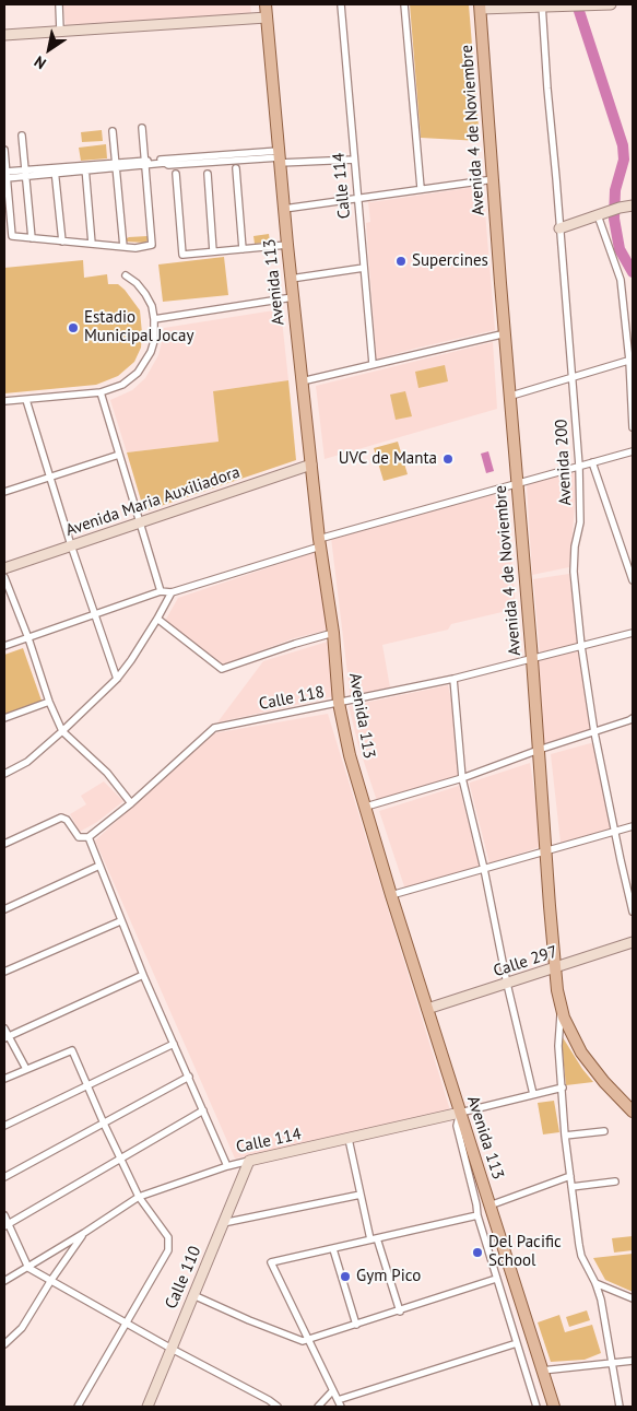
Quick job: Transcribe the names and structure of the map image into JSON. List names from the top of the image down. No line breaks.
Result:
{"streets":{"main road":["Avenida 4 de Noviembre","Avenida 113"],"street":["Calle 114","Avenida 200","Avenida Maria Auxiliadora","Calle 118","Calle 297","Calle 110"]},"crossings":[["Avenida 4 de Noviembre","Calle 118"],["Avenida 4 de Noviembre","Calle 297"],["Calle 114","Avenida 113"],["Calle 114","Calle 110"],["Avenida 113","Avenida Maria Auxiliadora"],["Avenida 113","Calle 118"],["Avenida 113","Calle 297"],["Avenida 200","Calle 118"]],"places":["Supercines","Estadio Municipal Jocay","UVC de Manta","Del Pacific School","Gym Pico"],"north":"bottom left"}
